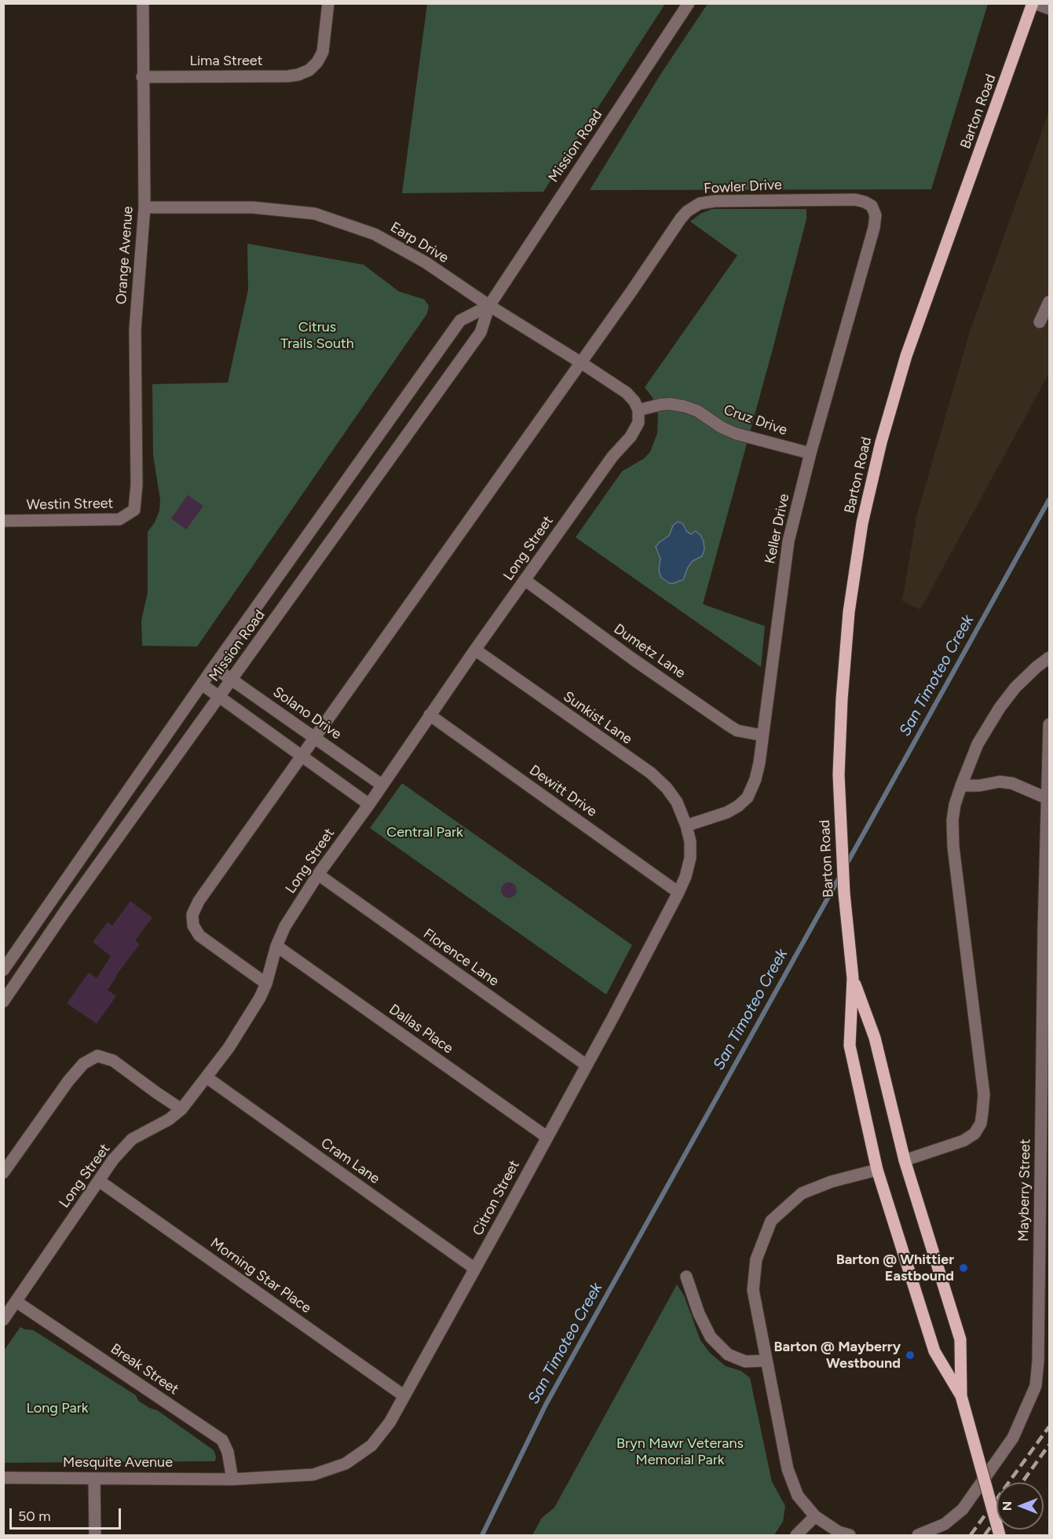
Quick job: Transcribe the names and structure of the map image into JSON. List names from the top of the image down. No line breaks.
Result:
{"streets":{"main road":["Barton Road"],"street":["Lima Street","Mission Road","Fowler Drive","Earp Drive","Orange Avenue","Cruz Drive","Westin Street","Keller Drive","Long Street","Dumetz Lane","Solano Drive","Sunkist Lane","Dewitt Drive","Florence Lane","Dallas Place","Cram Lane","Mayberry Street","Citron Street","Morning Star Place","Break Street","Mesquite Avenue"]},"crossings":[["Lima Street","Orange Avenue"],["Mission Road","Earp Drive"],["Mission Road","Solano Drive"],["Fowler Drive","Earp Drive"],["Fowler Drive","Keller Drive"],["Fowler Drive","Long Street"],["Fowler Drive","Solano Drive"],["Earp Drive","Orange Avenue"],["Earp Drive","Cruz Drive"],["Earp Drive","Long Street"],["Orange Avenue","Westin Street"],["Cruz Drive","Keller Drive"],["Cruz Drive","Long Street"],["Keller Drive","Dumetz Lane"],["Keller Drive","Sunkist Lane"],["Keller Drive","Citron Street"],["Long Street","Dumetz Lane"],["Long Street","Solano Drive"],["Long Street","Sunkist Lane"],["Long Street","Dewitt Drive"],["Long Street","Florence Lane"],["Long Street","Dallas Place"],["Long Street","Cram Lane"],["Long Street","Morning Star Place"],["Long Street","Break Street"],["Sunkist Lane","Citron Street"],["Dewitt Drive","Citron Street"],["Florence Lane","Citron Street"],["Dallas Place","Citron Street"],["Cram Lane","Citron Street"],["Citron Street","Morning Star Place"],["Citron Street","Break Street"],["Citron Street","Mesquite Avenue"],["Break Street","Mesquite Avenue"]],"water":["San Timoteo Creek"],"parks":["Citrus Trails South","Central Park","Long Park","Bryn Mawr Veterans Memorial Park"],"places":["Barton @ Whittier Eastbound","Barton @ Mayberry Westbound"],"scale_bar":"50 m","north":"left"}
